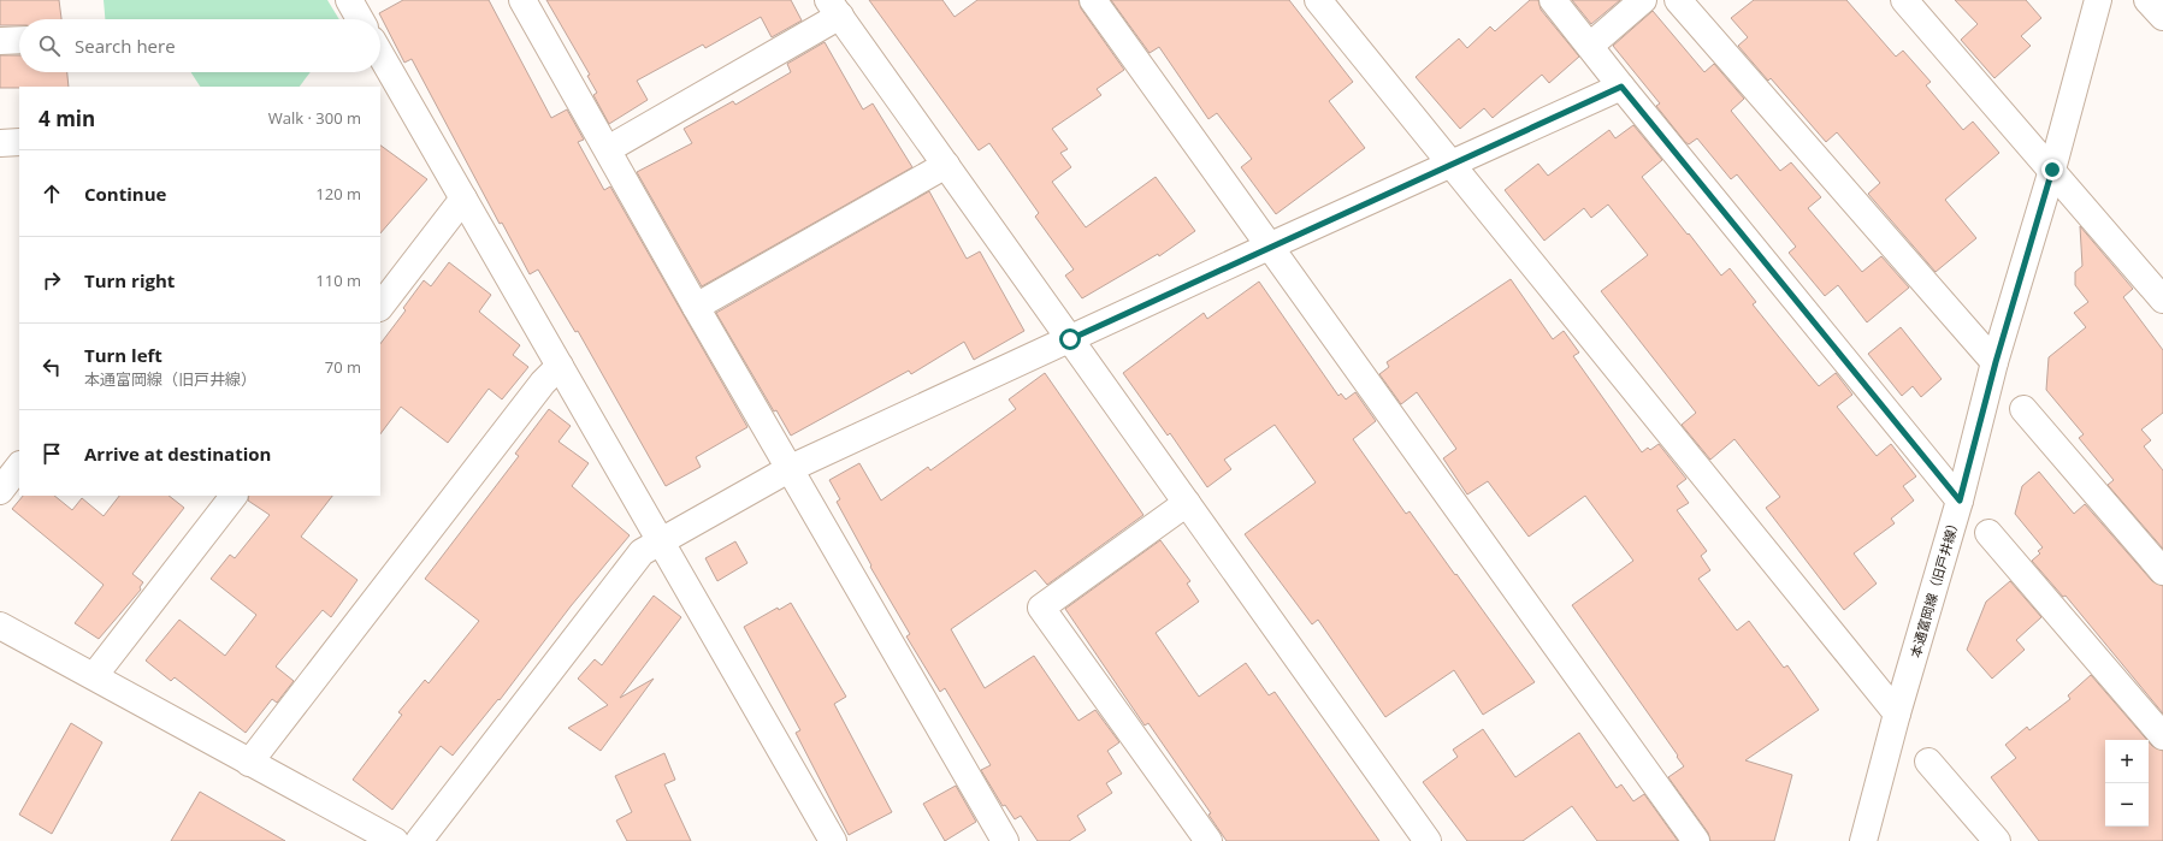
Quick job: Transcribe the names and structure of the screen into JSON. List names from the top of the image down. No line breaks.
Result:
{"streets":{"street":["本通富岡線（旧戸井線）"]},"page":{"search":"Search here","heading":["4 min","Walk · 300 m"],"list":[["Continue","120 m"],["Turn right","110 m"],["Turn left","本通富岡線（旧戸井線）","70 m"],"Arrive at destination"],"map_buttons":["+","−"]}}
